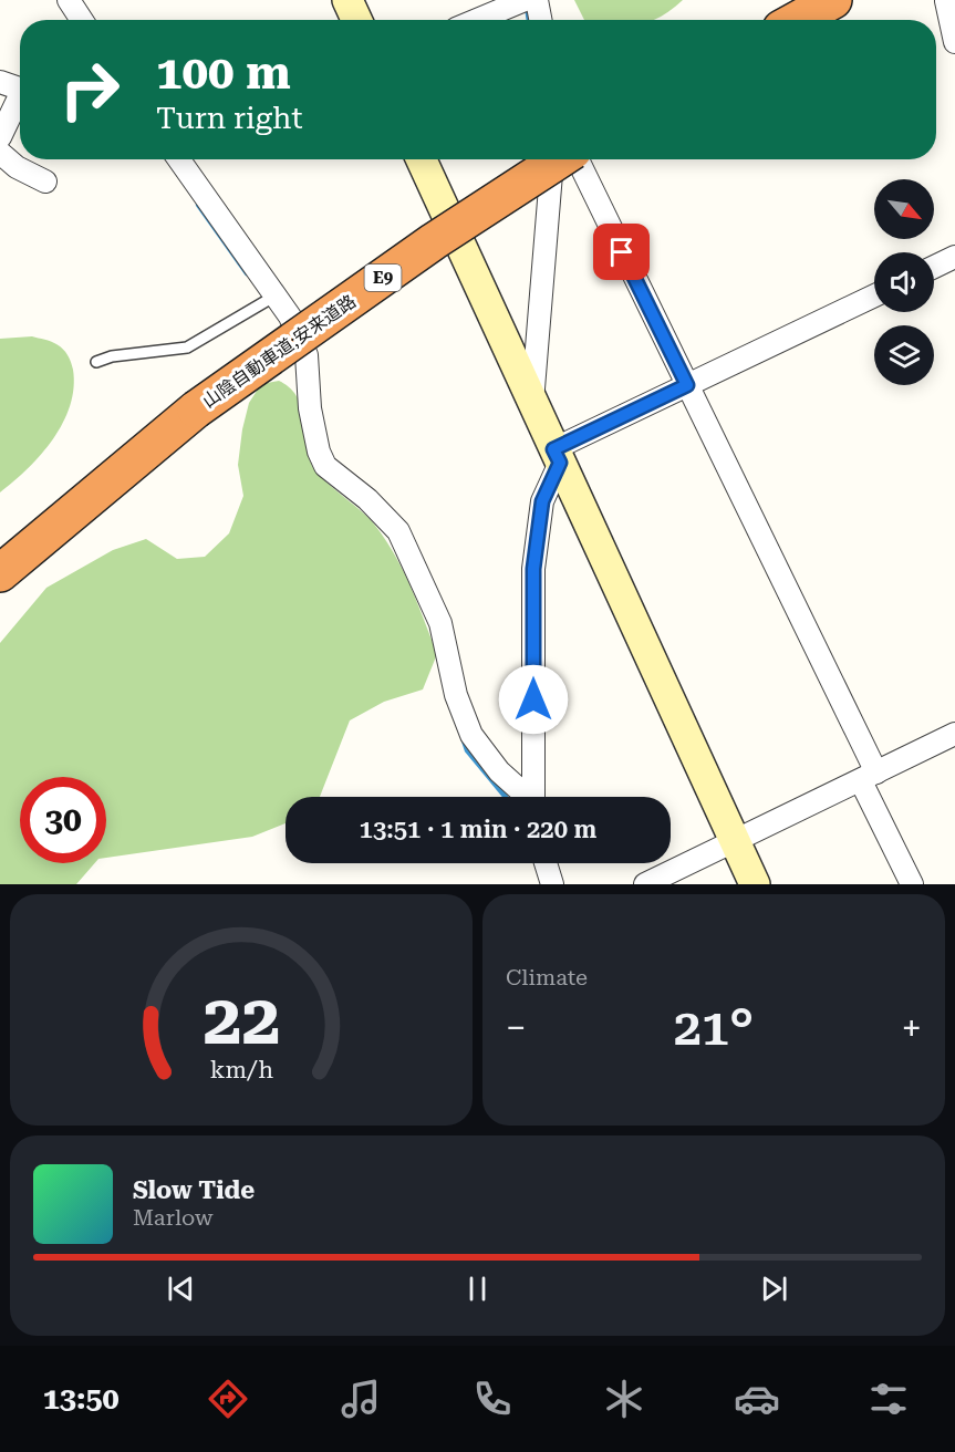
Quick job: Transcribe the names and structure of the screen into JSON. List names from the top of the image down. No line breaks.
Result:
{"streets":{"highway":["E9","山陰自動車道;安来道路"]},"north":"bottom right","page":{"turn":["100 m","Turn right"],"limit":"30","trip":"13:51 · 1 min · 220 m","tile":"Climate","heat":["−","21°","+"],"song":["Slow Tide","Marlow"],"tabs":"13:50","gauge":["22","km/h"]}}
